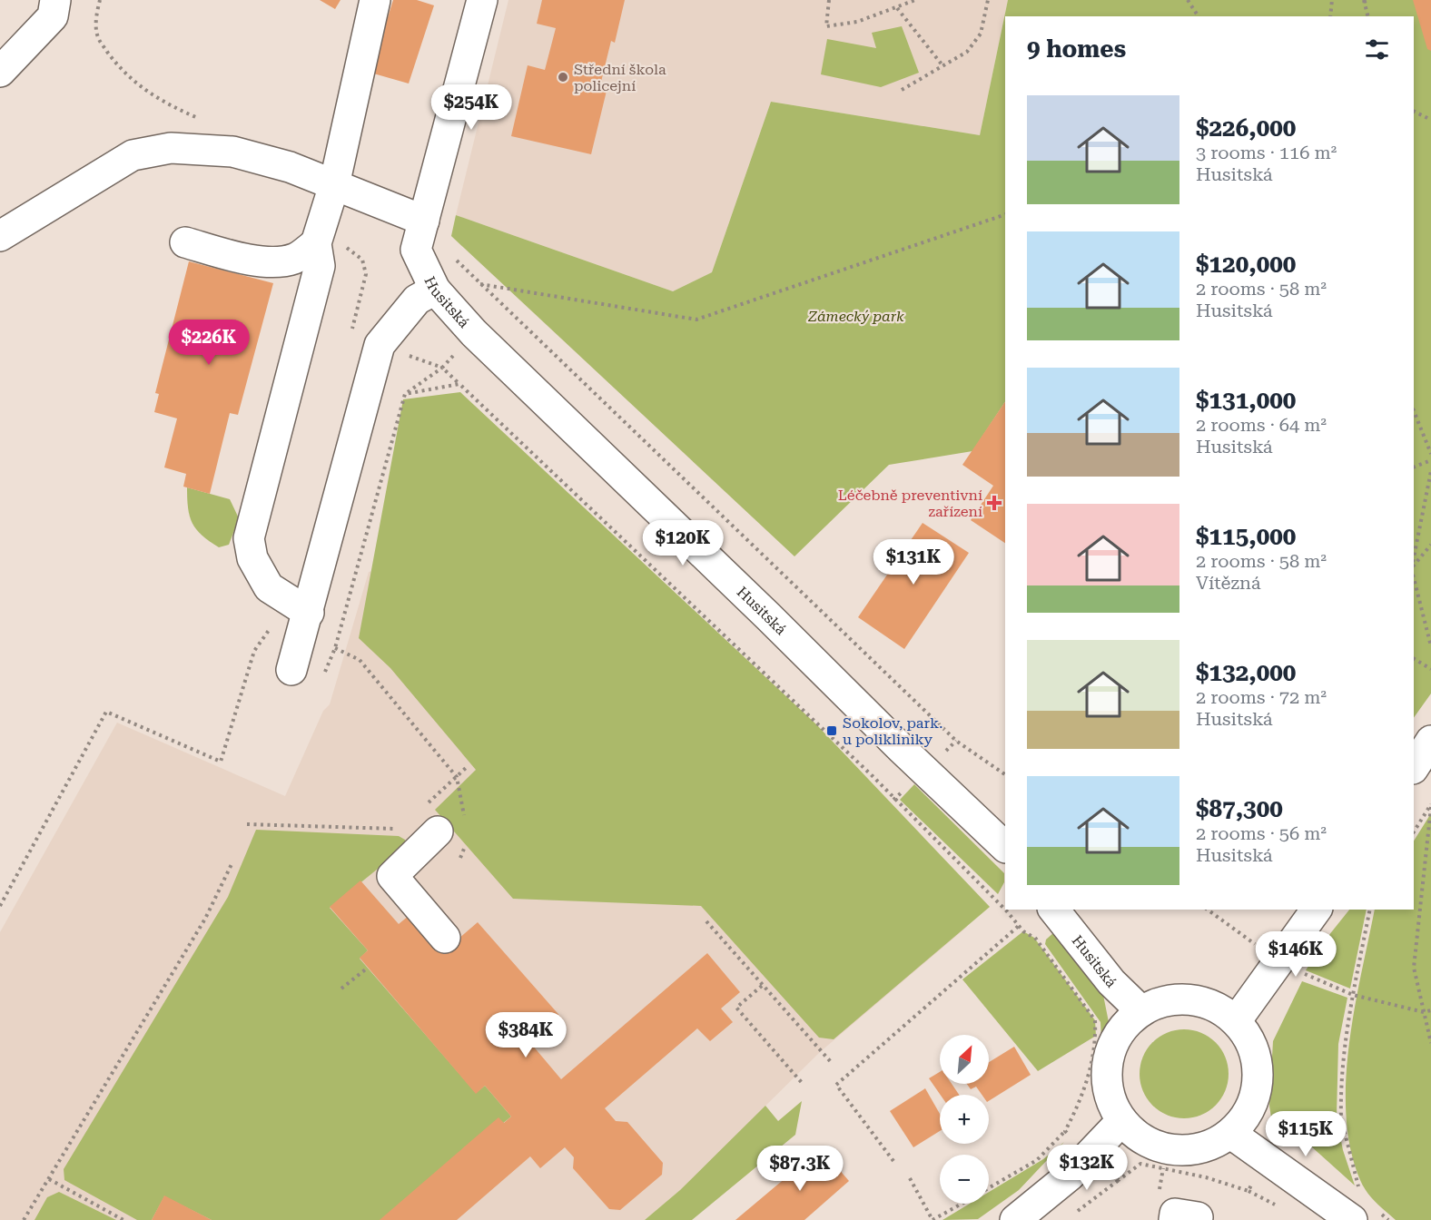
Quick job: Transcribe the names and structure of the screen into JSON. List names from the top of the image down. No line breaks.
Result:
{"streets":{"street":["Husitská"]},"parks":["Zámecký park"],"places":{"other":["Střední škola policejní"],"health":["Léčebně preventivní zařízení"],"transit":["Sokolov, park. u polikliniky"]},"north":"top right","page":{"heading":"9 homes","list":[{"name":"$226,000","note":"3 rooms · 116 m² · Husitská"},{"name":"$120,000","note":"2 rooms · 58 m² · Husitská"},{"name":"$131,000","note":"2 rooms · 64 m² · Husitská"},{"name":"$115,000","note":"2 rooms · 58 m² · Vítězná"},{"name":"$132,000","note":"2 rooms · 72 m² · Husitská"},{"name":"$87,300","note":"2 rooms · 56 m² · Husitská"}],"price":["$254K","$226K","$120K","$131K","$146K","$384K","$115K","$132K","$87.3K"],"map_buttons":["+","−"]}}
